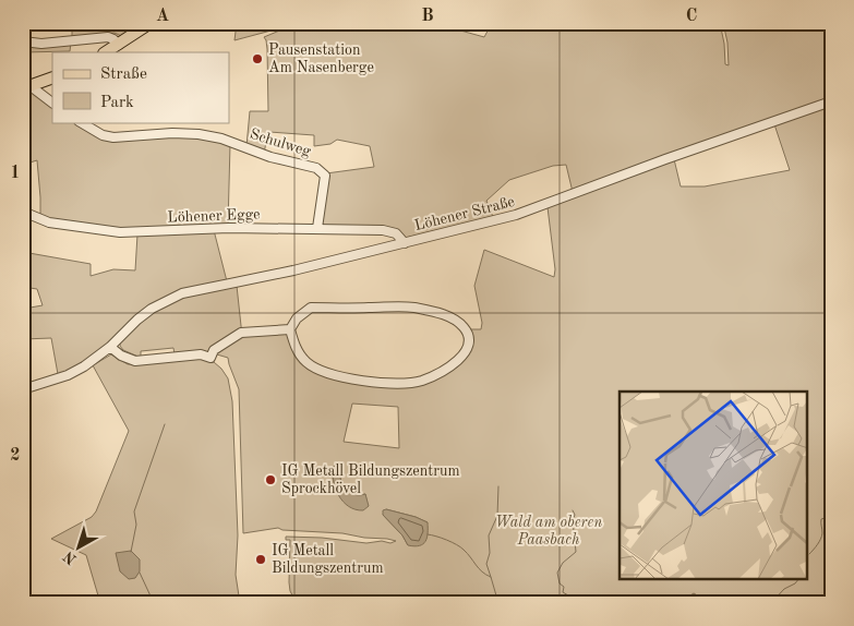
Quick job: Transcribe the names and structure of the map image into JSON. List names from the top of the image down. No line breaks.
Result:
{"streets":{"street":["Schulweg","Löhener Straße","Löhener Egge"]},"crossings":[["Schulweg","Löhener Egge"],["Löhener Straße","Löhener Egge"]],"parks":["Wald am oberen Paasbach"],"places":["Pausenstation Am Nasenberge","IG Metall Bildungszentrum Sprockhövel","IG Metall Bildungszentrum"],"legend":["Straße","Park"],"north":"bottom left","grid":{"columns":["A","B","C"],"rows":["1","2"]}}
